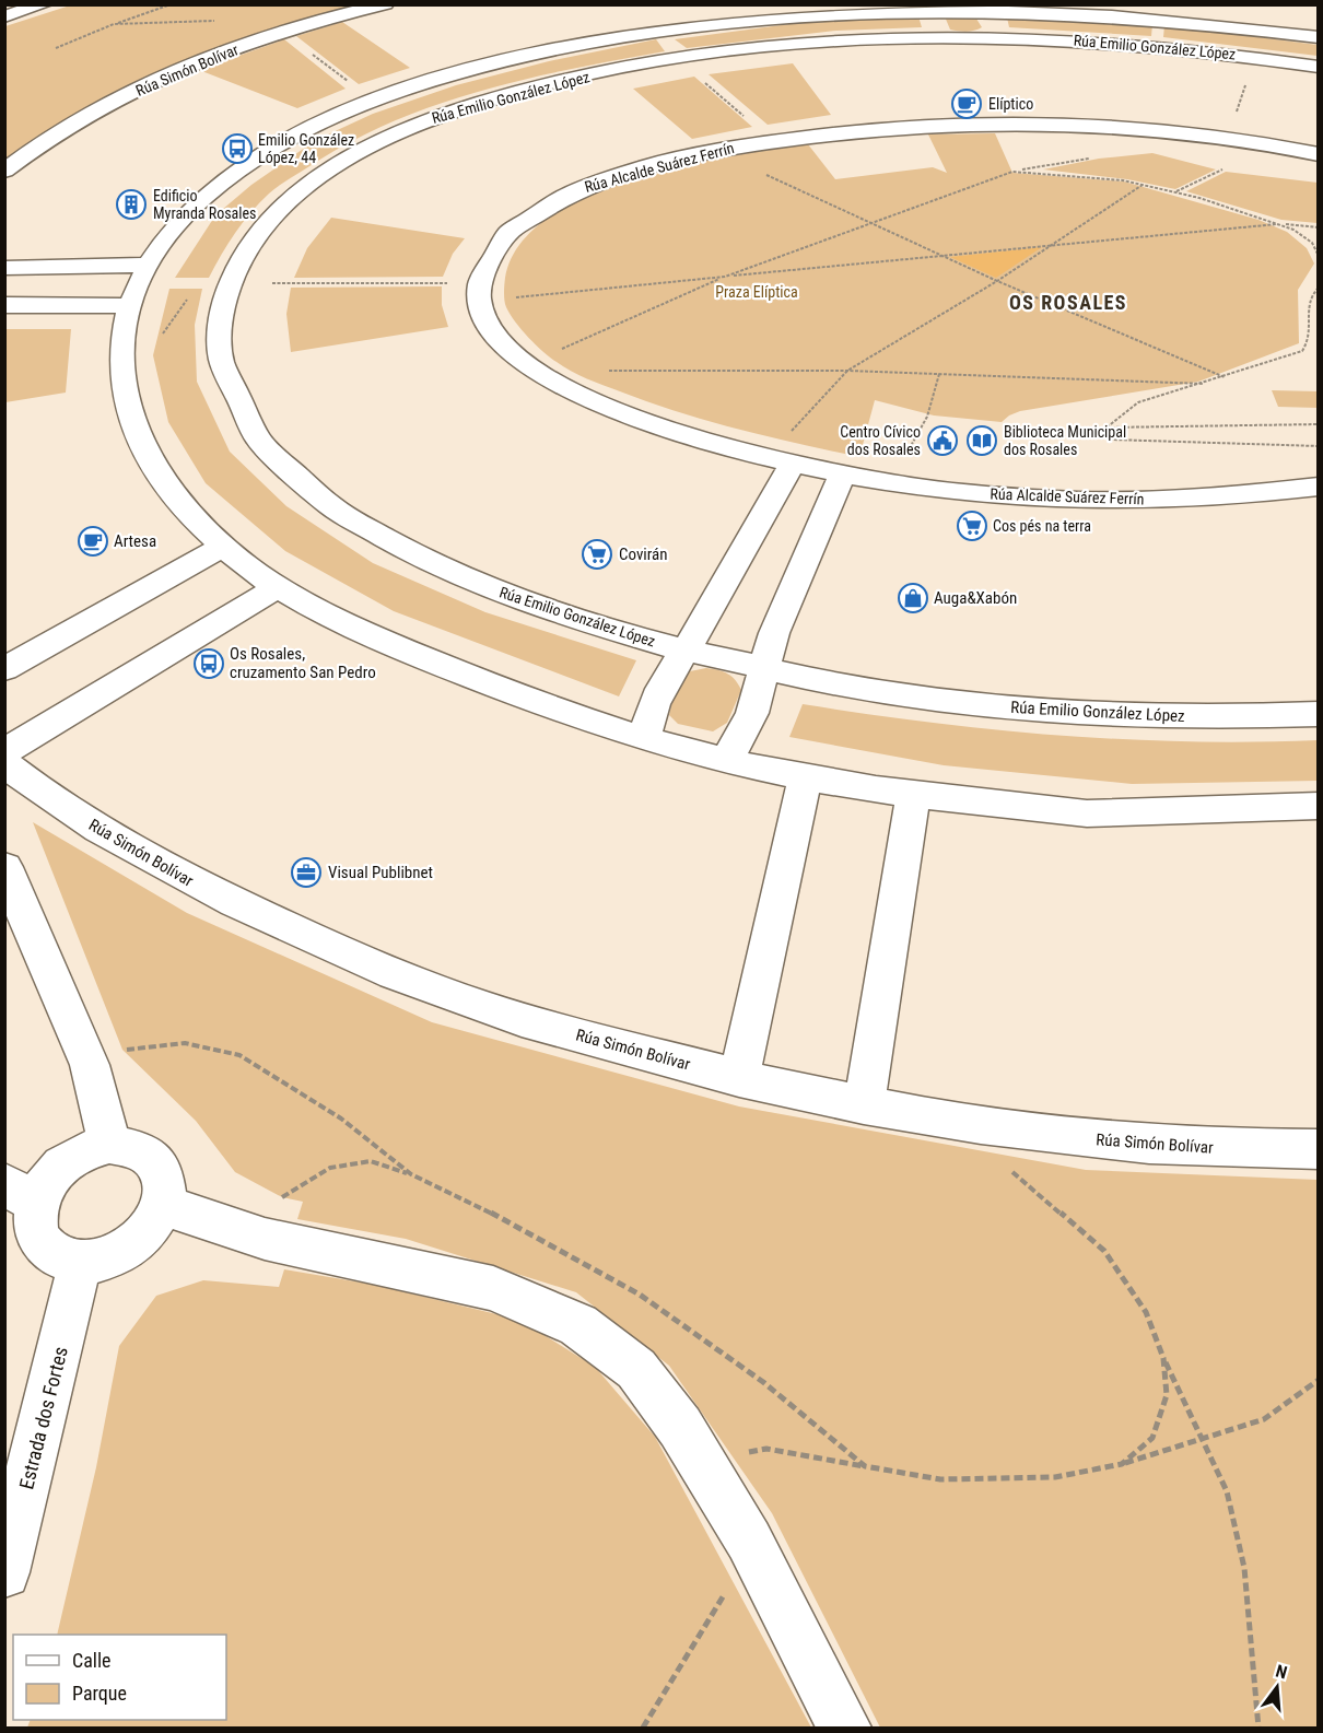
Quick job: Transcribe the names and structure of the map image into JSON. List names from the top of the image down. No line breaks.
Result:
{"streets":{"street":["Rúa Emilio González López","Rúa Simón Bolívar","Rúa Alcalde Suárez Ferrín","Estrada dos Fortes"]},"districts":["OS ROSALES"],"parks":["Praza Elíptica"],"places":{"cafe":["Elíptico","Artesa"],"bus stop":["Emilio González López, 44","Os Rosales, cruzamento San Pedro"],"building":["Edificio Myranda Rosales"],"public building":["Centro Cívico dos Rosales"],"library":["Biblioteca Municipal dos Rosales"],"supermarket":["Cos pés na terra","Covirán"],"shop":["Auga&Xabón"],"office":["Visual Publibnet"]},"legend":["Calle","Parque"],"north":"top"}
